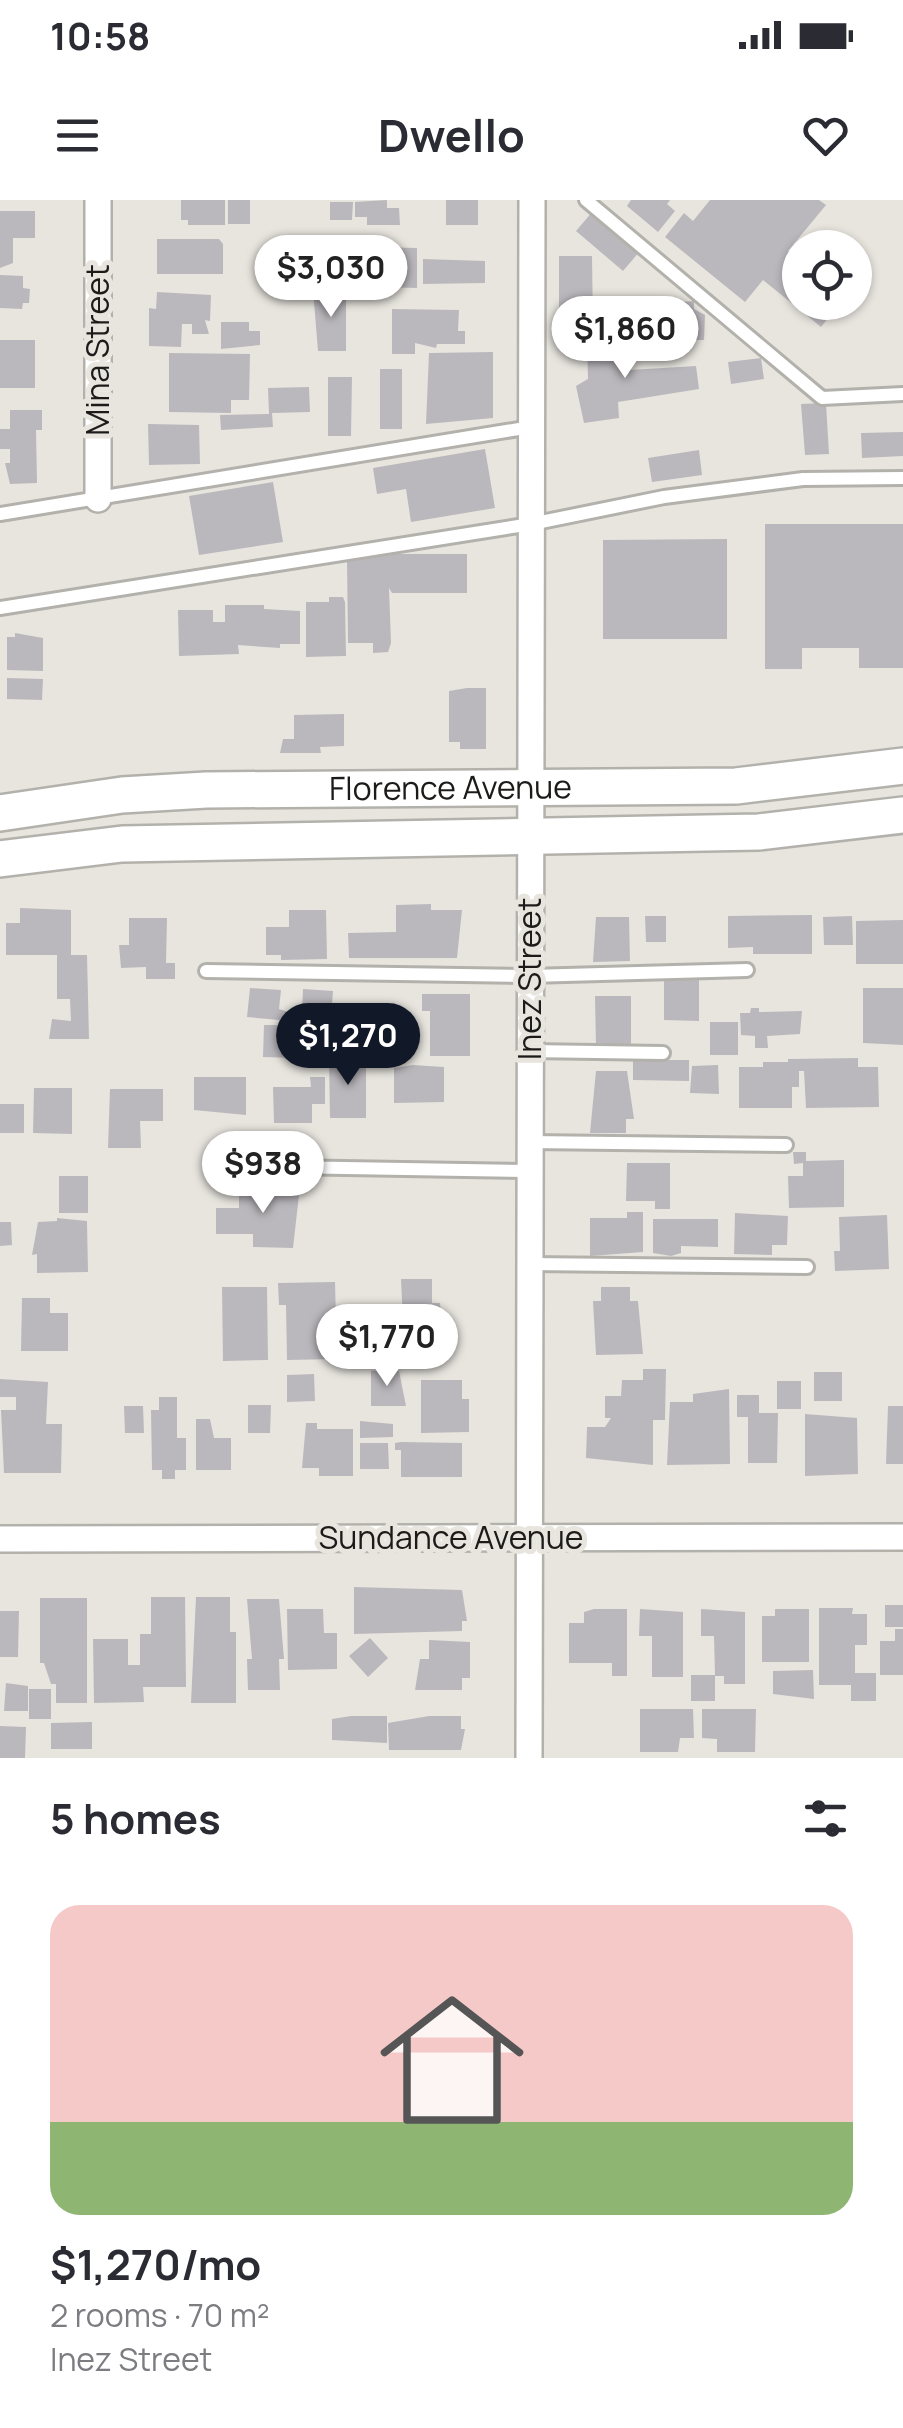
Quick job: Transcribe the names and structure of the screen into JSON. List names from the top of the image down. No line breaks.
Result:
{"streets":{"main road":["Florence Avenue"],"street":["Mina Street","Inez Street","Sundance Avenue"]},"crossings":[["Florence Avenue","Inez Street"],["Inez Street","Sundance Avenue"]],"page":{"status":"10:58","header":"Dwello","price":["$3,030","$1,860","$1,270","$938","$1,770"],"heading":"5 homes","list":[{"name":"$1,270/mo","note":"2 rooms · 70 m² · Inez Street"}]}}
